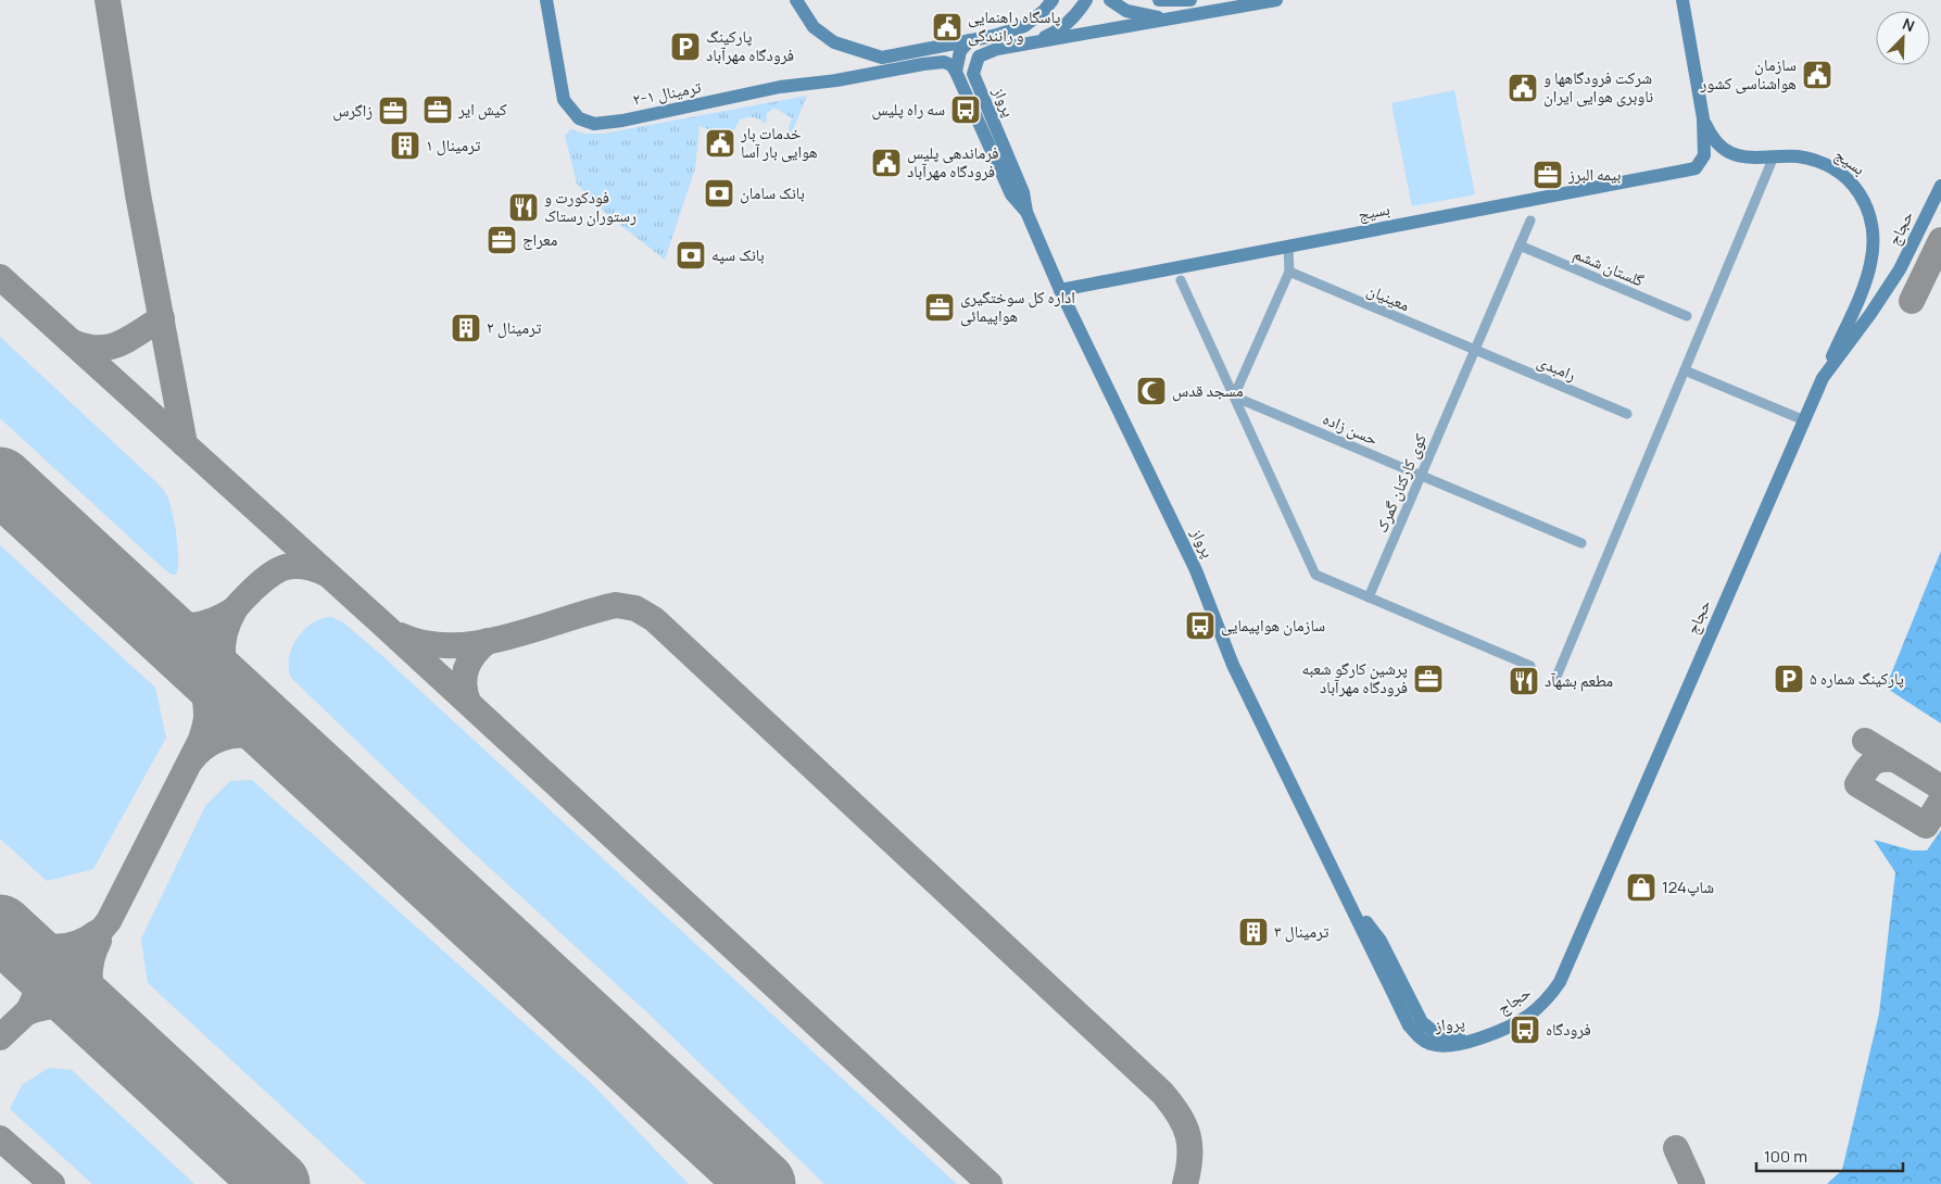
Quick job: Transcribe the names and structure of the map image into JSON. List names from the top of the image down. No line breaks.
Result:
{"streets":{"main road":["ترمینال ۱-۲","پرواز","بسیج","حجاج"],"street":["گلستان ششم","معینیان","رامبدی","حسن زاده","کوی کارکنان گمرک"]},"crossings":[["پرواز","بسیج"],["پرواز","حجاج"],["بسیج","حجاج"],["گلستان ششم","کوی کارکنان گمرک"],["معینیان","رامبدی"],["معینیان","کوی کارکنان گمرک"],["رامبدی","کوی کارکنان گمرک"],["حسن زاده","کوی کارکنان گمرک"]],"places":{"public building":["پاسگاه راهنمایی و رانندگی","سازمان هواشناسی کشور","شرکت فرودگاهها و ناوبری هوایی ایران","خدمات بار هوایی بار آسا","فرماندهی پلیس فرودگاه مهرآباد"],"parking":["پارکینگ فرودگاه مهرآباد","پارکینگ شماره ۵"],"office":["کیش ایر","زاگرس","بیمه البرز","معراج","اداره کل سوختگیری هواپیمائی","پرشین کارگو شعبه فرودگاه مهرآباد"],"bus stop":["سه راه پلیس","سازمان هواپیمایی","فرودگاه"],"building":["ترمینال ۱","ترمینال ۲","ترمینال ۳"],"bank":["بانک سامان","بانک سپه"],"restaurant":["فودکورت و رستوران رستاک","مطعم بشهآد"],"mosque":["مسجد قدس"],"shop":["124شاپ"]},"scale_bar":"100 m","north":"top right"}
